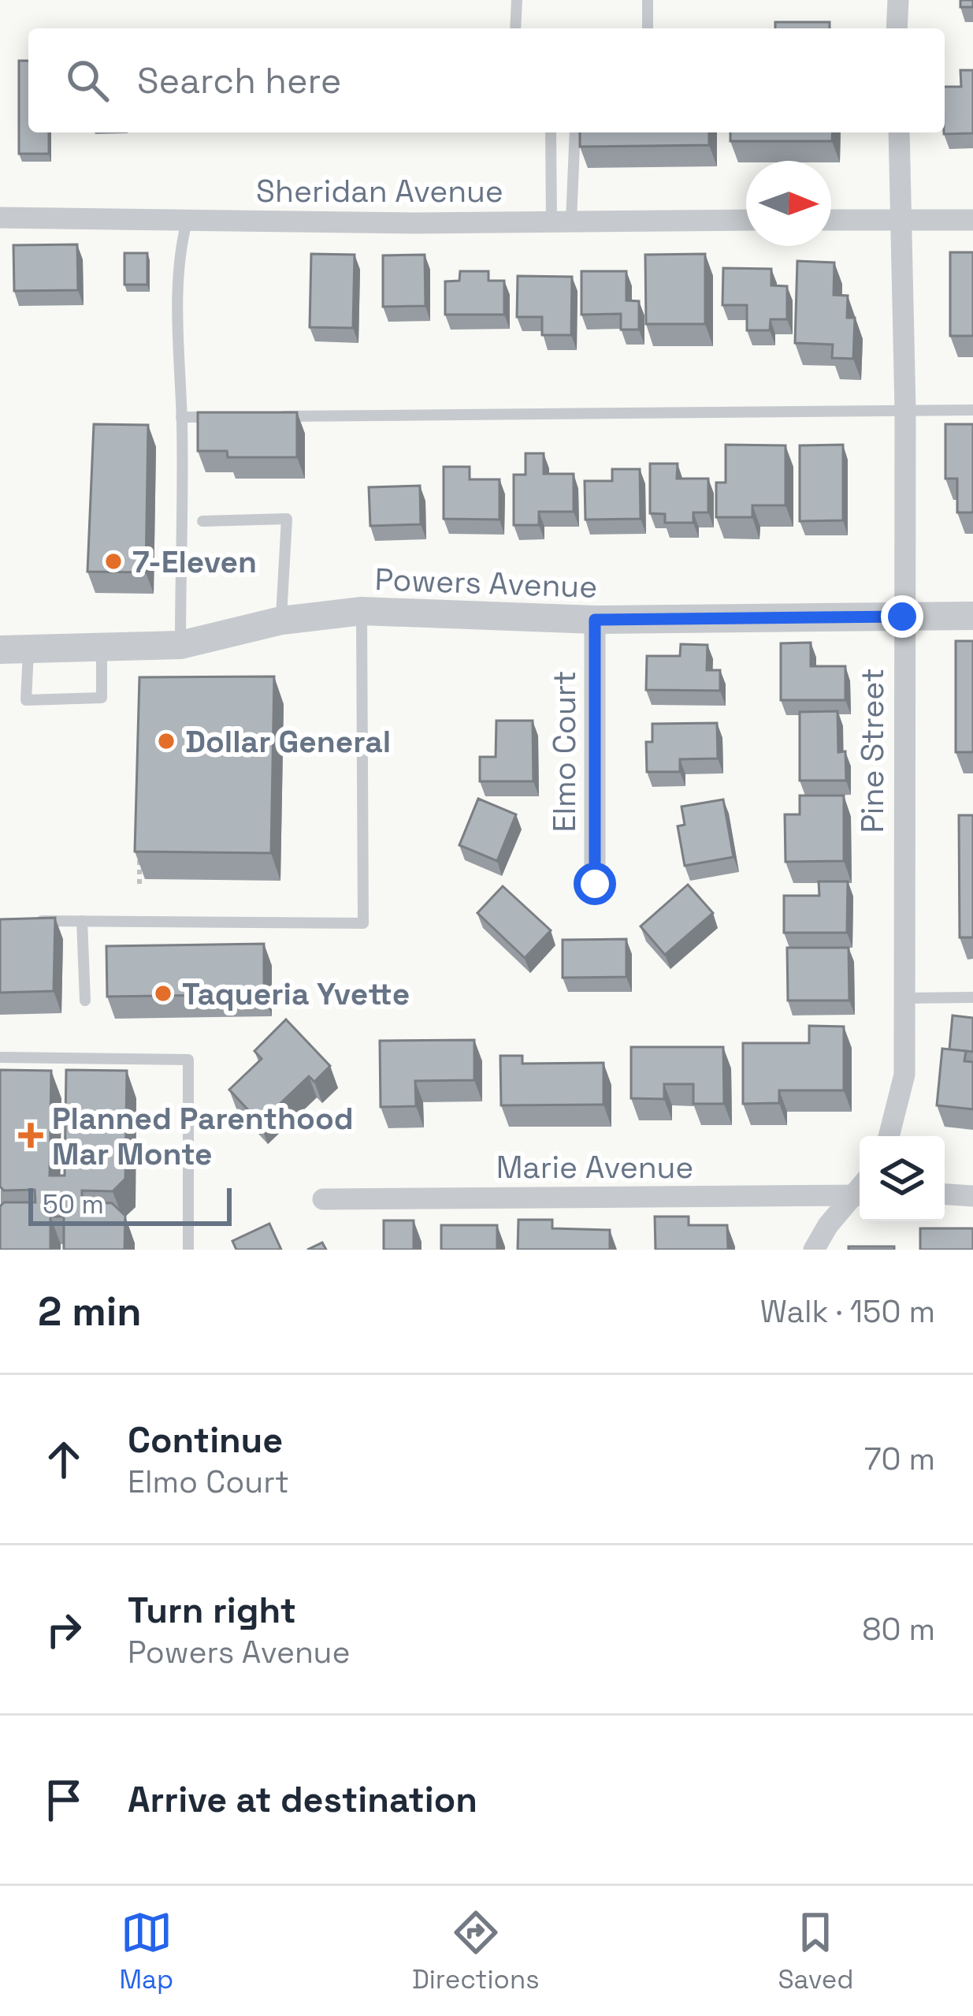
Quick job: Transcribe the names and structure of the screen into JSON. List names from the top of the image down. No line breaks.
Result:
{"streets":{"street":["Sheridan Avenue","Powers Avenue","Pine Street","Elmo Court","Marie Avenue"]},"crossings":[["Powers Avenue","Pine Street"],["Powers Avenue","Elmo Court"]],"places":{"other":["7-Eleven","Dollar General","Taqueria Yvette"],"health":["Planned Parenthood Mar Monte"]},"scale_bar":"50 m","north":"right","page":{"search":"Search here","scale":"50 m","heading":["2 min","Walk · 150 m"],"list":[["Continue","Elmo Court","70 m"],["Turn right","Powers Avenue","80 m"],"Arrive at destination"],"nav":["Map","Directions","Saved"]}}
